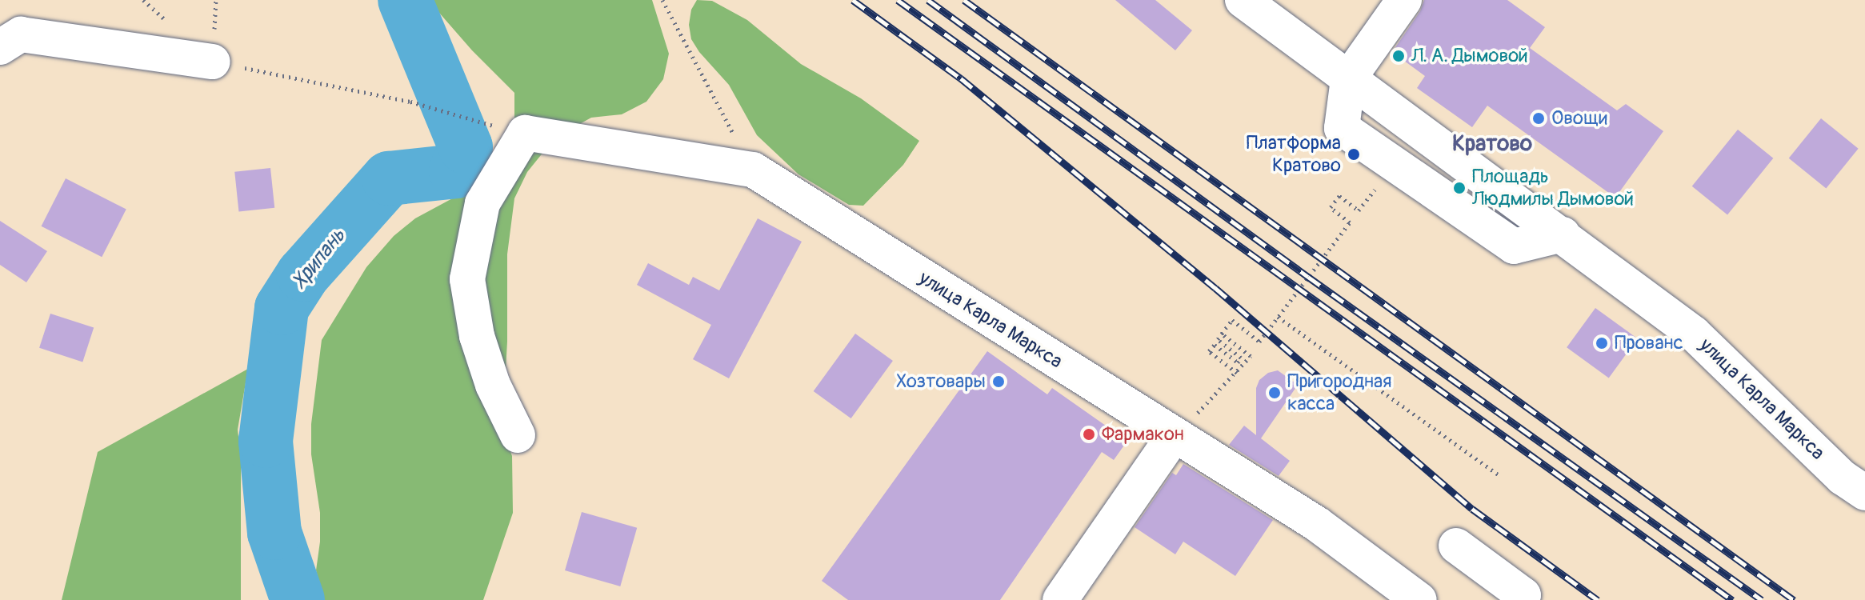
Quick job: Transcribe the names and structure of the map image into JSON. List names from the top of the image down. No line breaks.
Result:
{"streets":{"street":["улица Карла Маркса"]},"districts":["Кратово"],"water":["Хрипань"],"places":["Л. А. Дымовой","Овощи","Платформа Кратово","Площадь Людмилы Дымовой","Прованс","Хозтовары","Пригородная касса","Фармакон"]}
